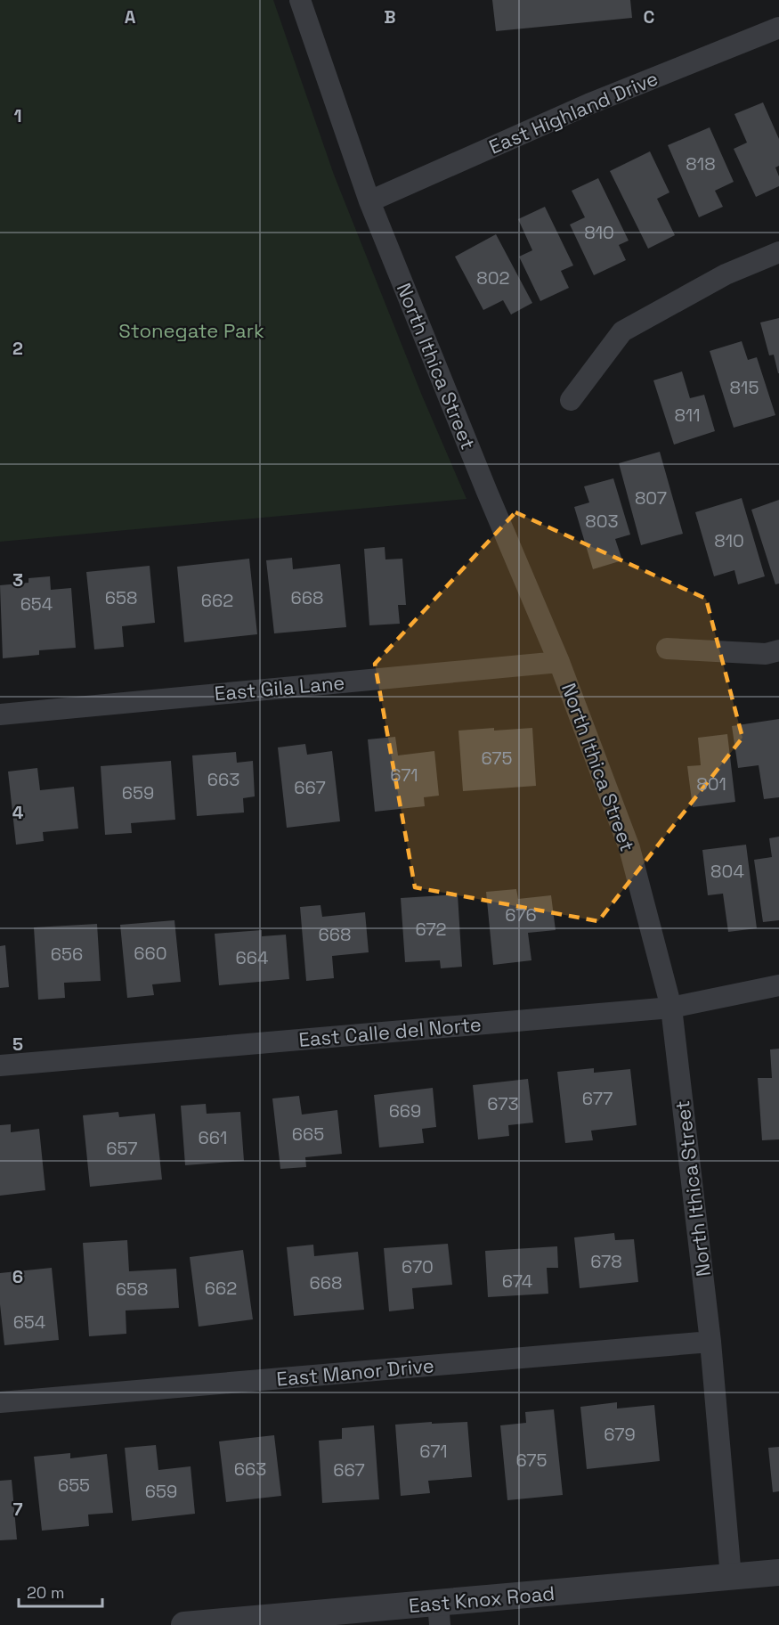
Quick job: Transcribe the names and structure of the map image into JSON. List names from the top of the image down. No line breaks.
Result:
{"streets":{"street":["East Highland Drive","North Ithica Street","East Gila Lane","East Calle del Norte","East Manor Drive","East Knox Road"]},"crossings":[["East Highland Drive","North Ithica Street"],["North Ithica Street","East Gila Lane"],["North Ithica Street","East Calle del Norte"],["North Ithica Street","East Manor Drive"],["North Ithica Street","East Knox Road"]],"parks":["Stonegate Park"],"house_numbers":["818","810","802","815","811","807","803","810","658","668","662","654","675","671","663","801","667","659","804","676","672","668","660","656","664","677","673","669","665","661","657","678","670","674","668","662","658","654","679","671","675","663","667","655","659"],"scale_bar":"20 m","grid":{"columns":["A","B","C"],"rows":["1","2","3","4","5","6","7"]}}
